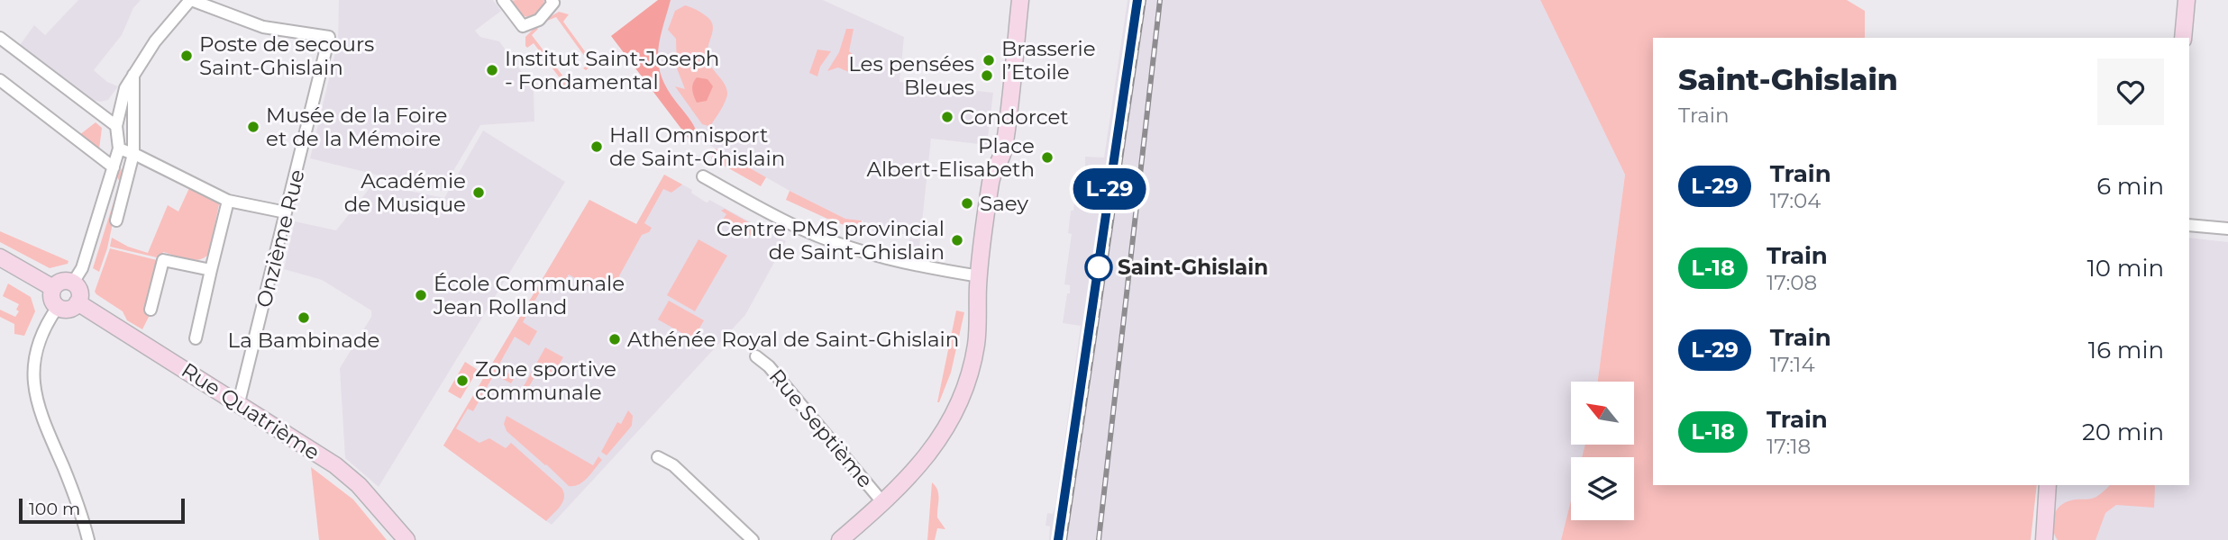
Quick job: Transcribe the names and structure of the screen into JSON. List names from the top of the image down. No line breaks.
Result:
{"streets":{"street":["Onzième Rue","Rue Quatrième","Rue Septième"]},"crossings":[["Onzième Rue","Rue Quatrième"]],"places":["Poste de secours Saint-Ghislain","Brasserie l’Etoile","Institut Saint-Joseph - Fondamental","Les pensées Bleues","Condorcet","Musée de la Foire et de la Mémoire","Hall Omnisport de Saint-Ghislain","Place Albert-Elisabeth","Académie de Musique","Saey","Centre PMS provincial de Saint-Ghislain","Saint-Ghislain","École Communale Jean Rolland","La Bambinade","Athénée Royal de Saint-Ghislain","Zone sportive communale"],"scale_bar":"100 m","north":"top left","page":{"on_map":"L-29","heading":["Saint-Ghislain","Train"],"list":[{"mark":"L-29","name":"Train","note":"17:04","value":"6 min"},{"mark":"L-18","name":"Train","note":"17:08","value":"10 min"},{"mark":"L-29","name":"Train","note":"17:14","value":"16 min"},{"mark":"L-18","name":"Train","note":"17:18","value":"20 min"}],"scale":"100 m"}}
